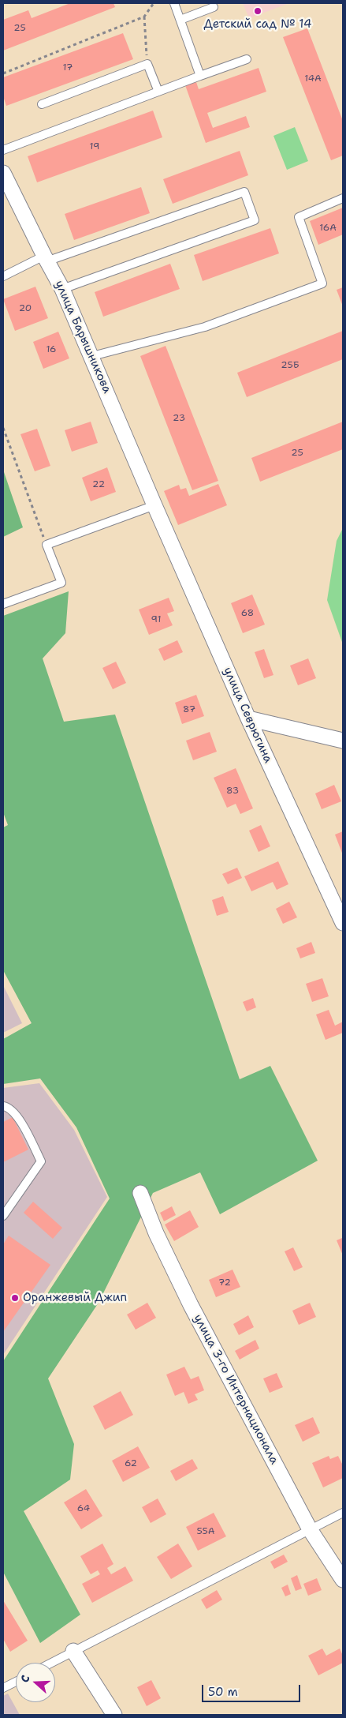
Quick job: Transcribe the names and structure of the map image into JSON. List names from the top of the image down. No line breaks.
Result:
{"streets":{"street":["улица Барышникова","улица Севрюгина","улица 3-го Интернационала"]},"crossings":[["улица Барышникова","улица Севрюгина"]],"places":["Детский сад № 14","Оранжевый Джип"],"house_numbers":["25","17","14А","19","16А","20","16","25Б","23","25","22","68","91","87","83","72","62","64","55А"],"scale_bar":"50 m","north":"left"}
